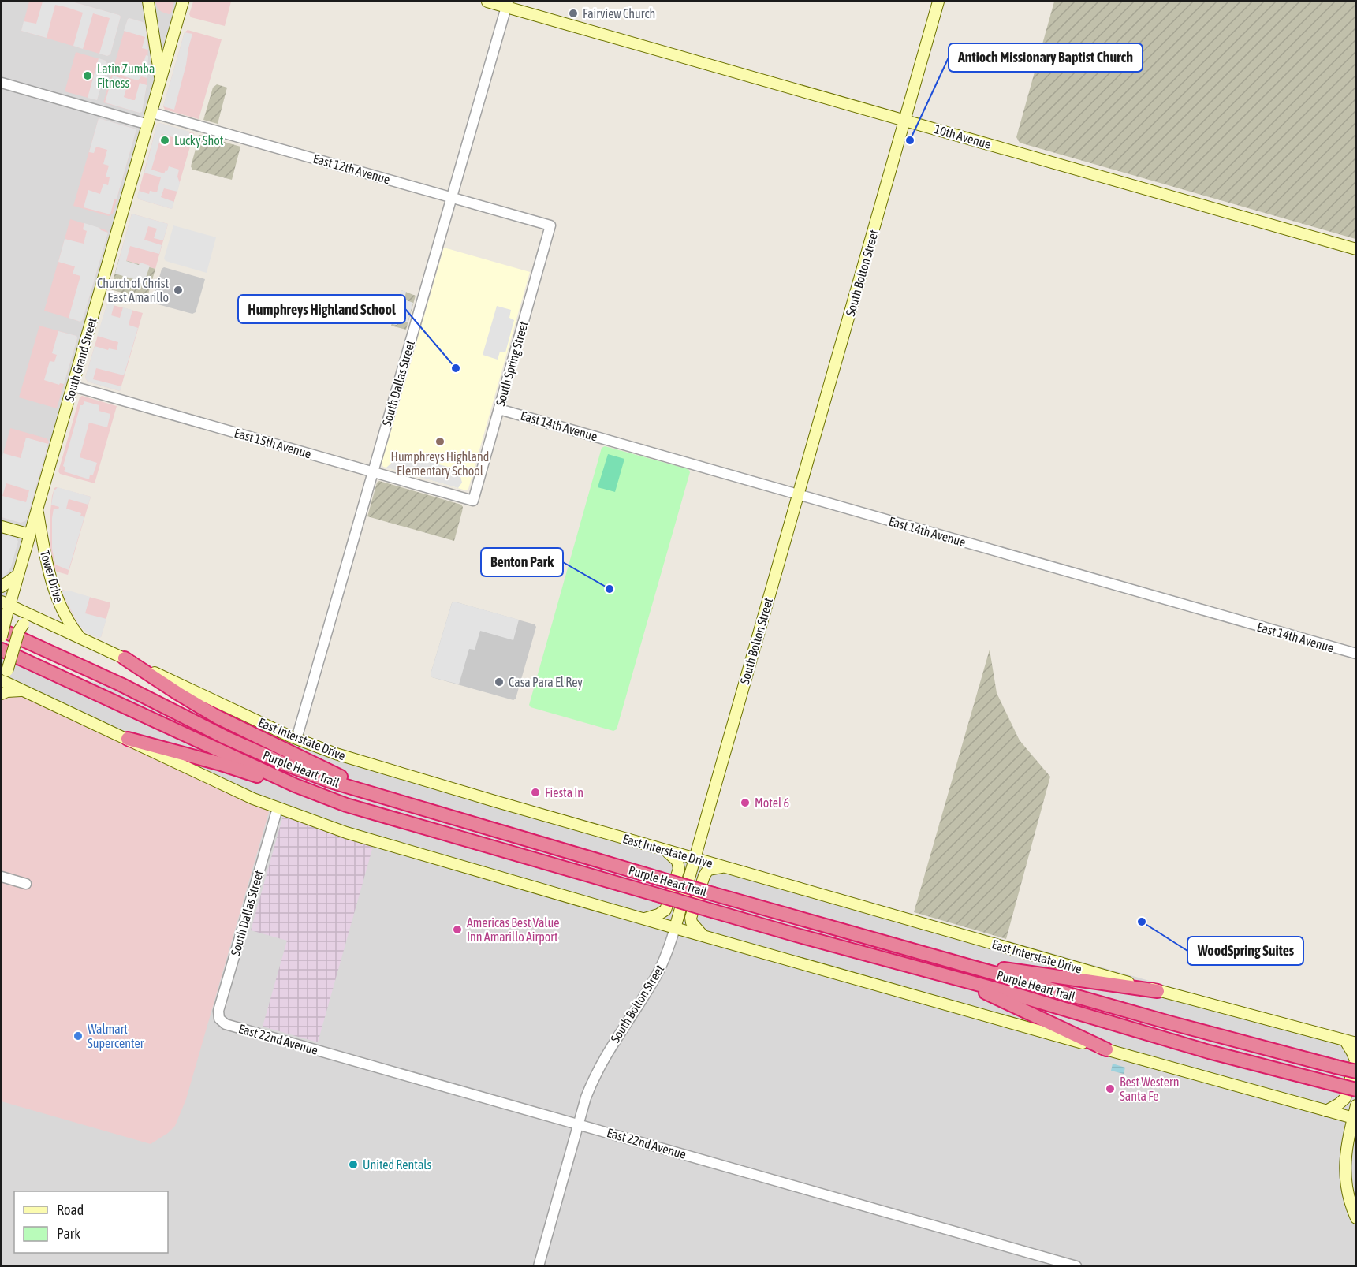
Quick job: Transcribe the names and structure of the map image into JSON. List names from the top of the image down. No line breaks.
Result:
{"streets":{"highway":["Purple Heart Trail"],"main road":["10th Avenue","South Bolton Street","South Grand Street","Tower Drive","East Interstate Drive"],"street":["East 12th Avenue","South Spring Street","South Dallas Street","East 14th Avenue","East 15th Avenue","East 22nd Avenue"]},"crossings":[["10th Avenue","South Bolton Street"],["10th Avenue","South Dallas Street"],["East 12th Avenue","South Grand Street"],["East 12th Avenue","South Spring Street"],["East 12th Avenue","South Dallas Street"],["South Bolton Street","East 14th Avenue"],["South Bolton Street","East Interstate Drive"],["South Bolton Street","East 22nd Avenue"],["South Grand Street","East 15th Avenue"],["South Grand Street","Tower Drive"],["South Grand Street","East Interstate Drive"],["South Spring Street","East 14th Avenue"],["South Spring Street","East 15th Avenue"],["South Dallas Street","East 15th Avenue"],["South Dallas Street","East Interstate Drive"],["South Dallas Street","East 22nd Avenue"],["Tower Drive","East Interstate Drive"]],"places":["Fairview Church","Latin Zumba Fitness","Lucky Shot","Antioch Missionary Baptist Church","Church of Christ East Amarillo","Humphreys Highland School","Humphreys Highland Elementary School","Benton Park","Casa Para El Rey","Fiesta In","Motel 6","WoodSpring Suites","Americas Best Value Inn Amarillo Airport","Walmart Supercenter","Best Western Santa Fe","United Rentals"],"legend":["Road","Park"]}
